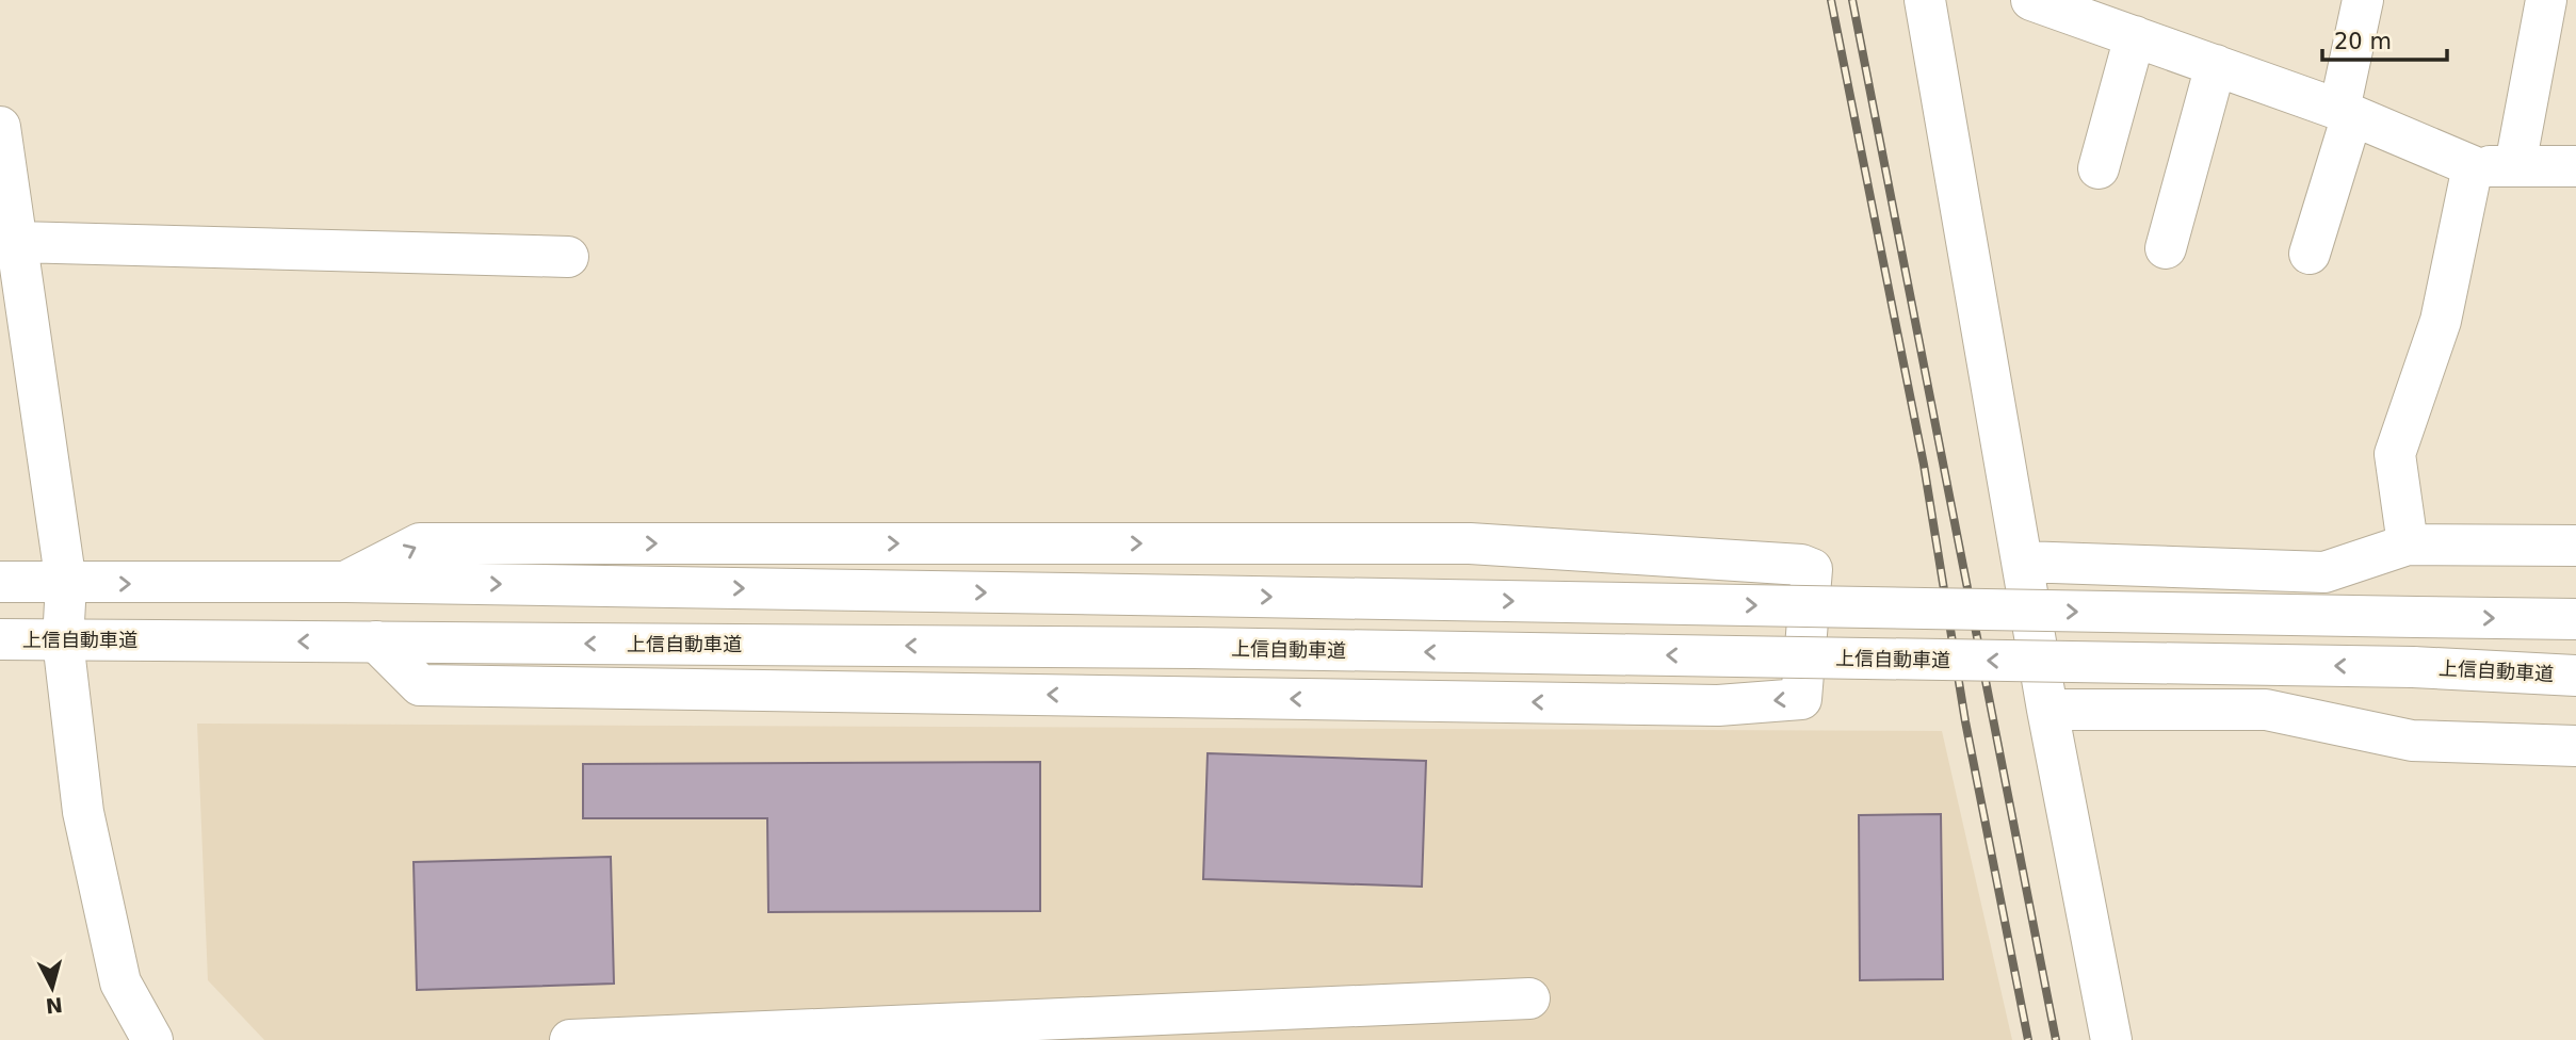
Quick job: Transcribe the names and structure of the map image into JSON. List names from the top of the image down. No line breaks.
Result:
{"streets":{"main road":["上信自動車道"]},"scale_bar":"20 m","north":"bottom"}
